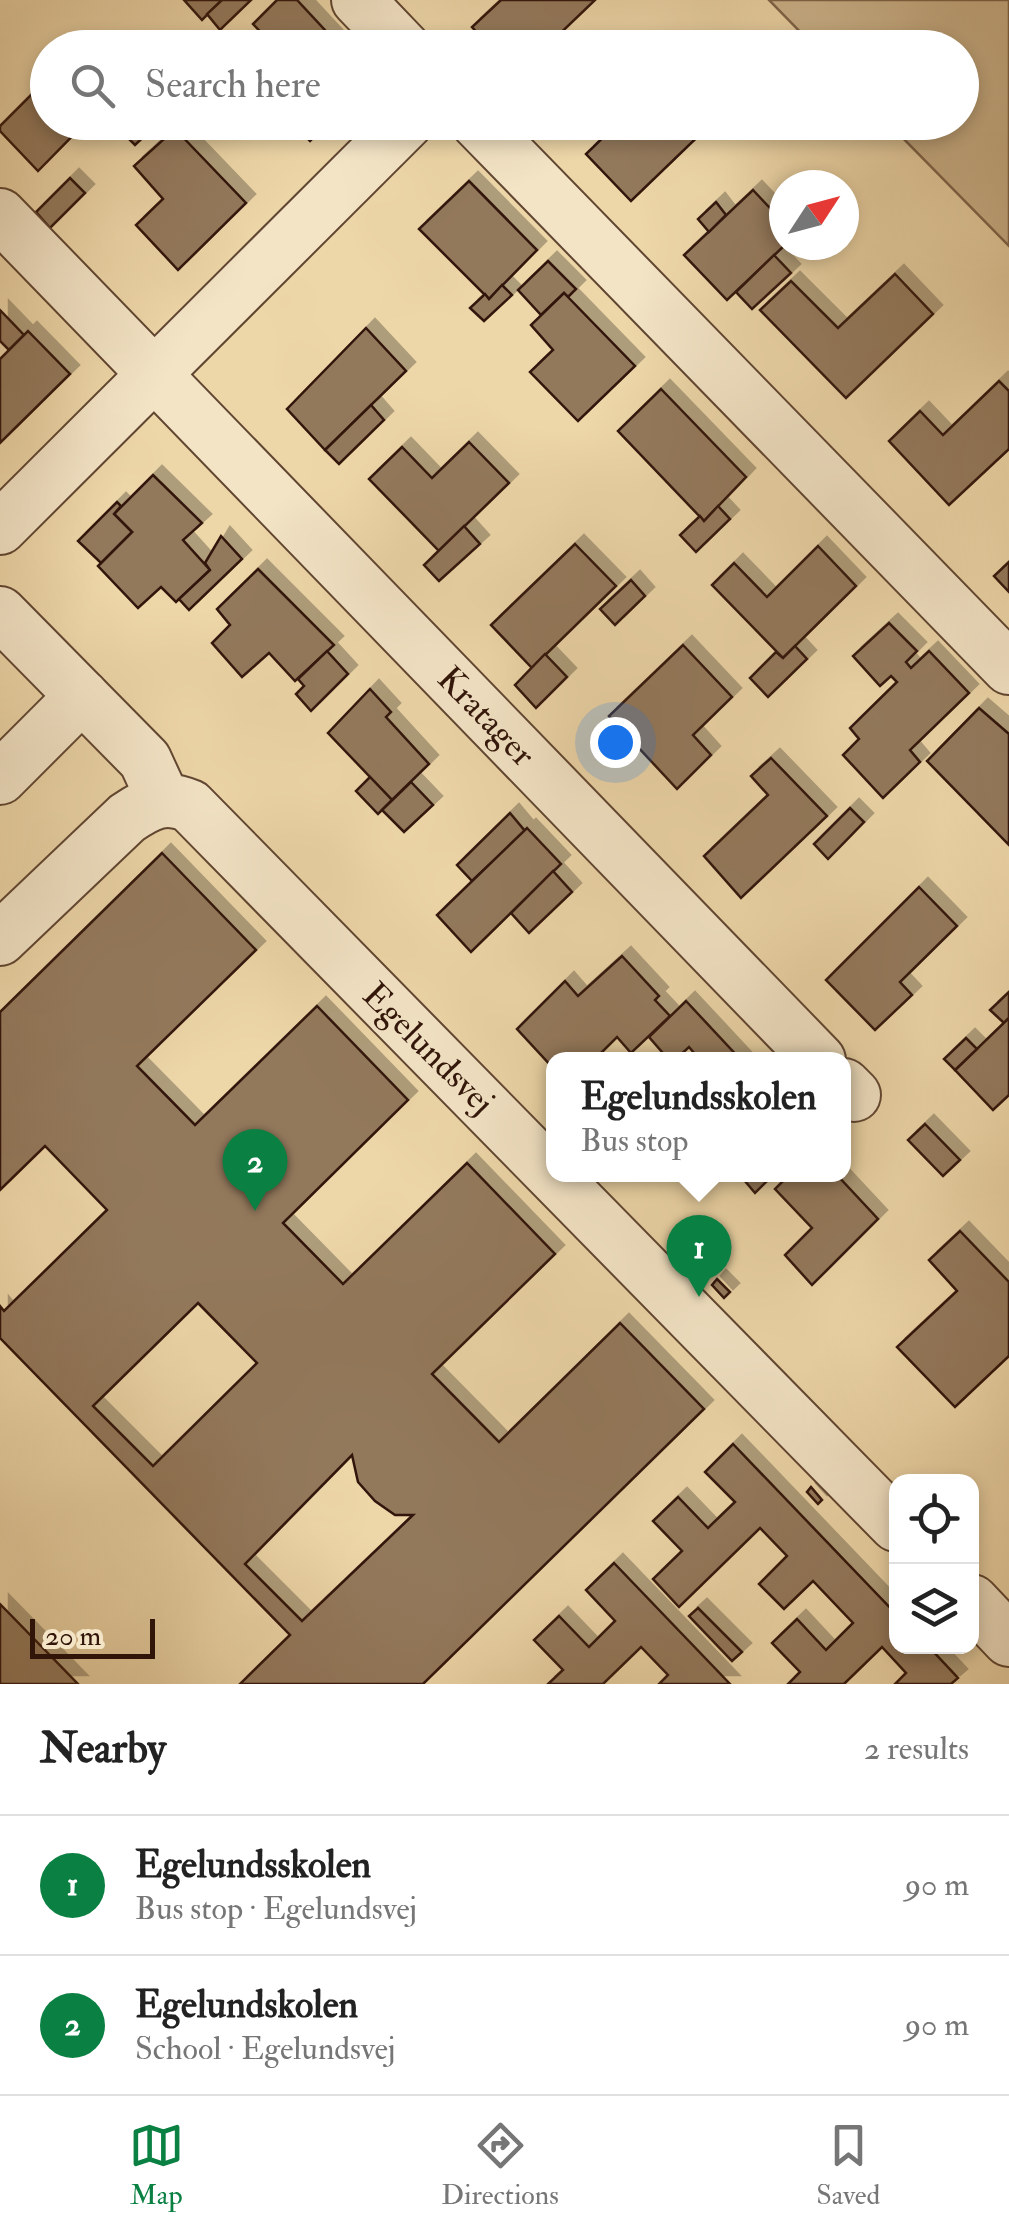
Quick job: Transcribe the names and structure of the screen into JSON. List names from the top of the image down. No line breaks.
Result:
{"streets":{"street":["Kratager","Egelundsvej"]},"scale_bar":"20 m","north":"top right","page":{"search":"Search here","popup":["Egelundsskolen","Bus stop"],"pins":["2","1"],"scale":"20 m","heading":["Nearby","2 results"],"list":[{"mark":"1","name":"Egelundsskolen","note":"Bus stop · Egelundsvej","value":"90 m"},{"mark":"2","name":"Egelundskolen","note":"School · Egelundsvej","value":"90 m"}],"nav":["Map","Directions","Saved"]}}
